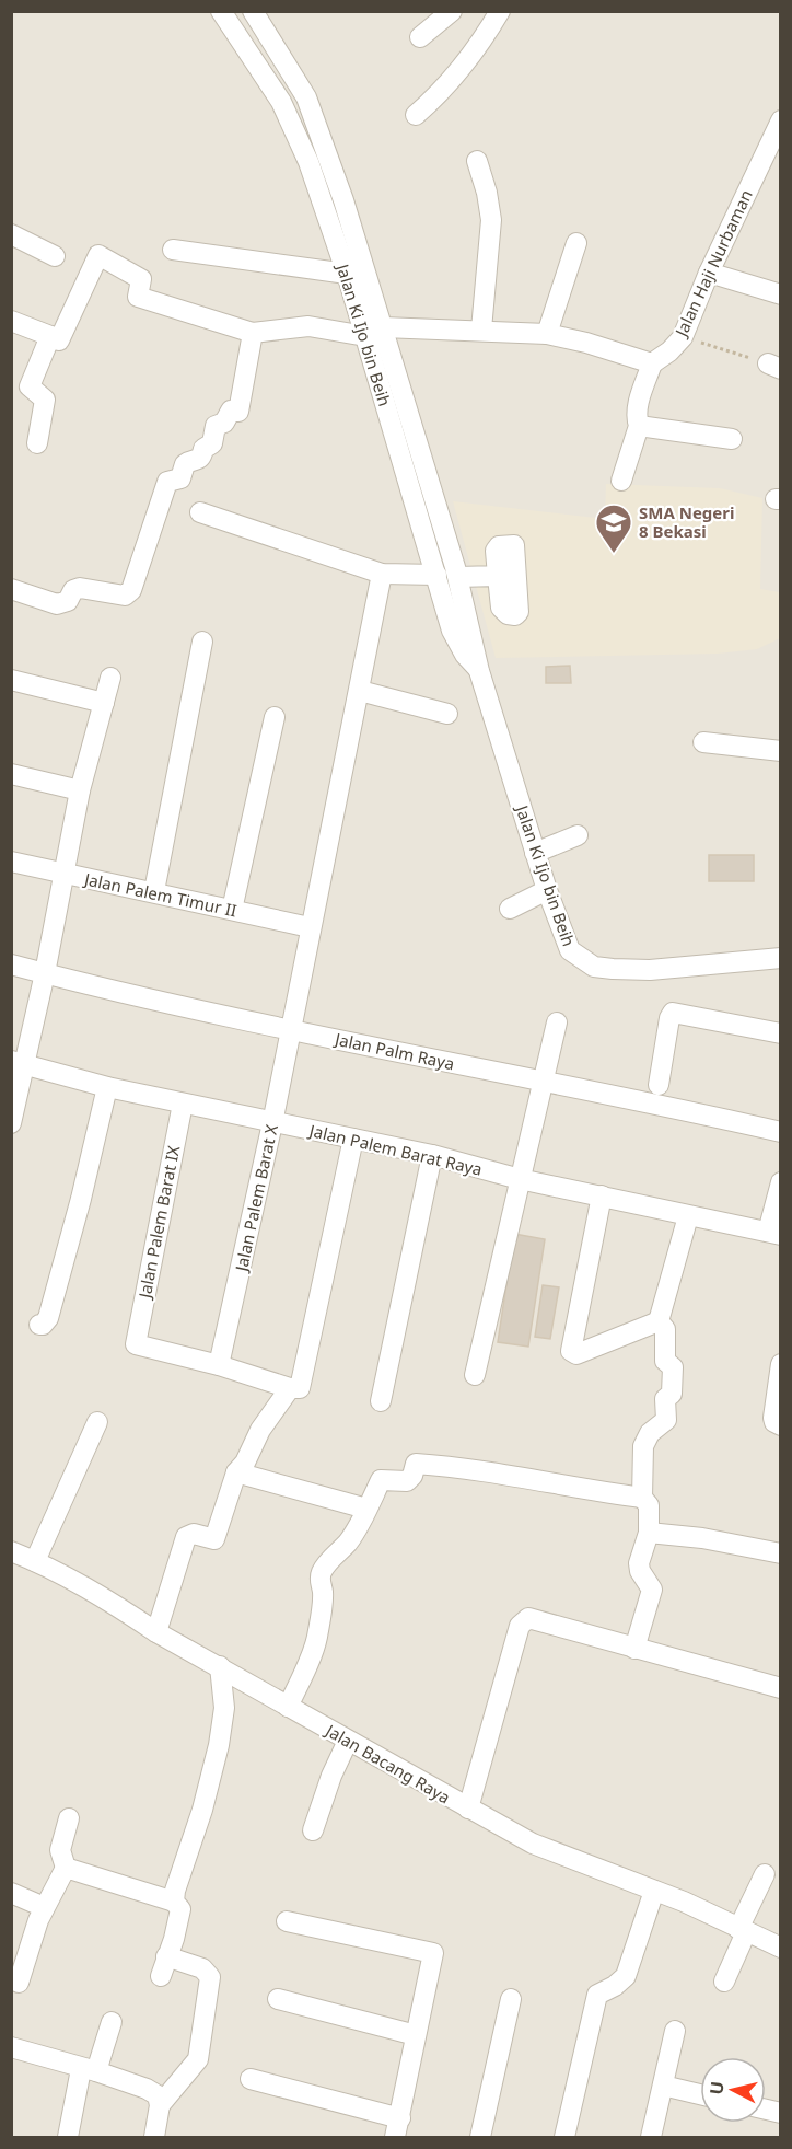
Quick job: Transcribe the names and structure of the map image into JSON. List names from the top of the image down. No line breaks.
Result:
{"streets":{"street":["Jalan Haji Nurbaman","Jalan Ki Ijo bin Beih","Jalan Palem Timur II","Jalan Palm Raya","Jalan Palem Barat Raya","Jalan Palem Barat X","Jalan Palem Barat IX","Jalan Bacang Raya"]},"crossings":[["Jalan Palem Timur II","Jalan Palem Barat X"],["Jalan Palm Raya","Jalan Palem Barat X"],["Jalan Palem Barat Raya","Jalan Palem Barat X"],["Jalan Palem Barat Raya","Jalan Palem Barat IX"],["Jalan Palem Barat X","Jalan Palem Barat IX"]],"places":{"school or university":["SMA Negeri 8 Bekasi"]},"north":"left"}
